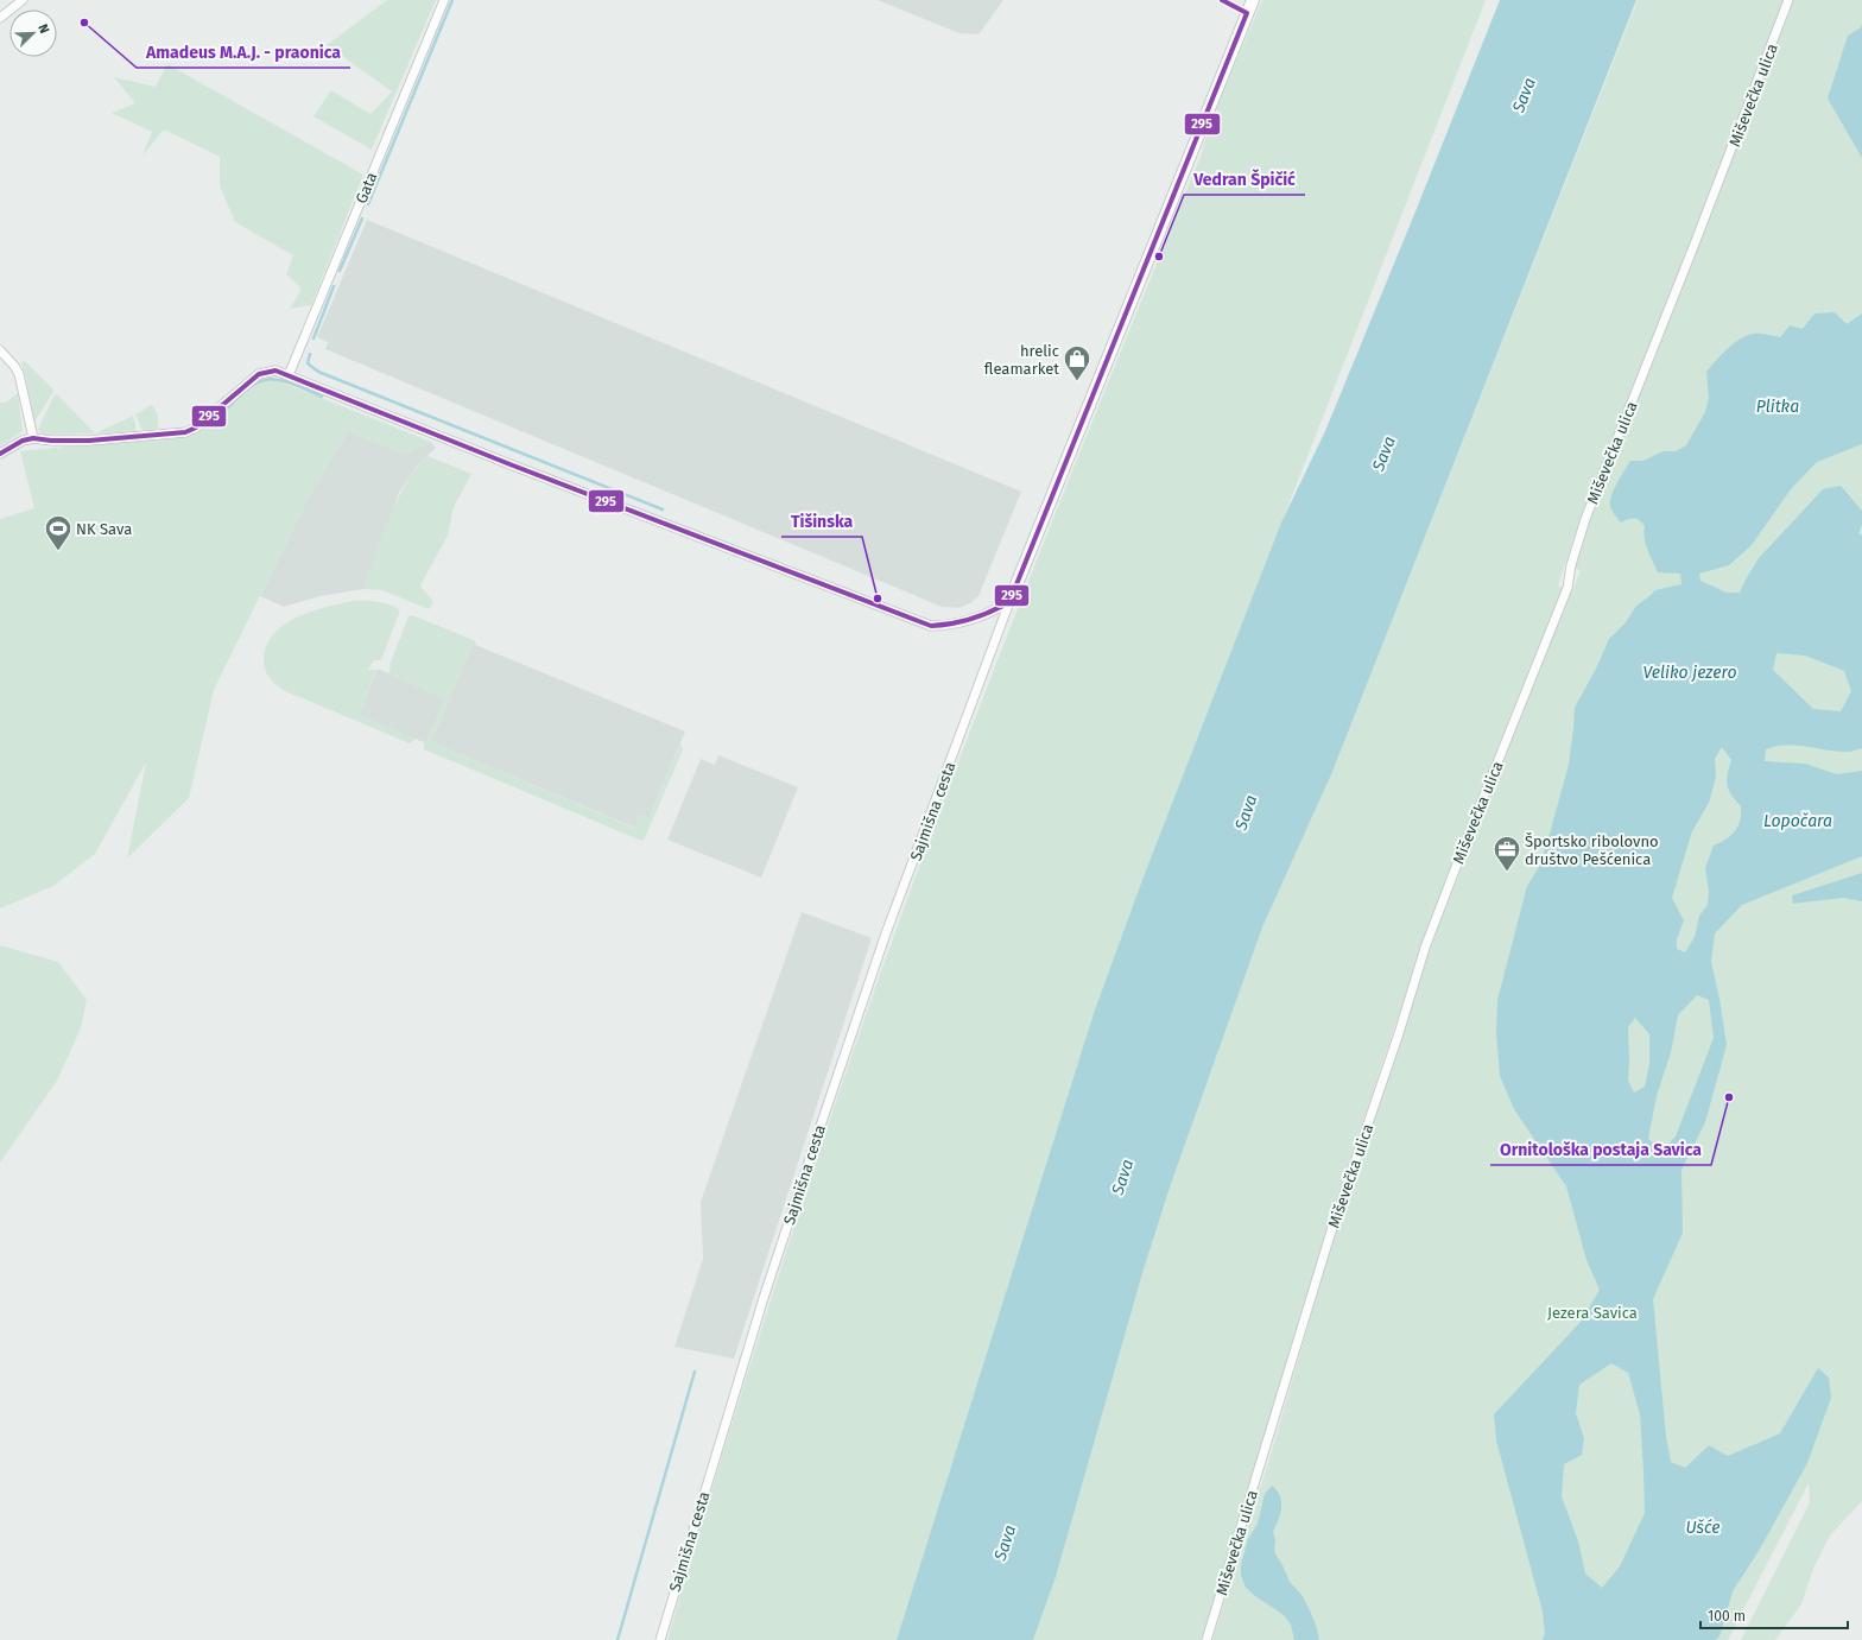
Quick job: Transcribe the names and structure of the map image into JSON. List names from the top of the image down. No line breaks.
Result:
{"streets":{"street":["Miševečka ulica","Gata","Sajmišna cesta"]},"water":["Sava","Plitka","Veliko jezero","Lopočara","Ušće"],"parks":["Jezera Savica"],"places":{"other":["Amadeus M.A.J. - praonica","Vedran Špičić","Tišinska","Ornitološka postaja Savica"],"shop":["hrelic fleamarket"],"sports":["NK Sava"],"office":["Športsko ribolovno društvo Pešćenica"]},"lines":["transit line 295"],"scale_bar":"100 m","north":"top right"}
